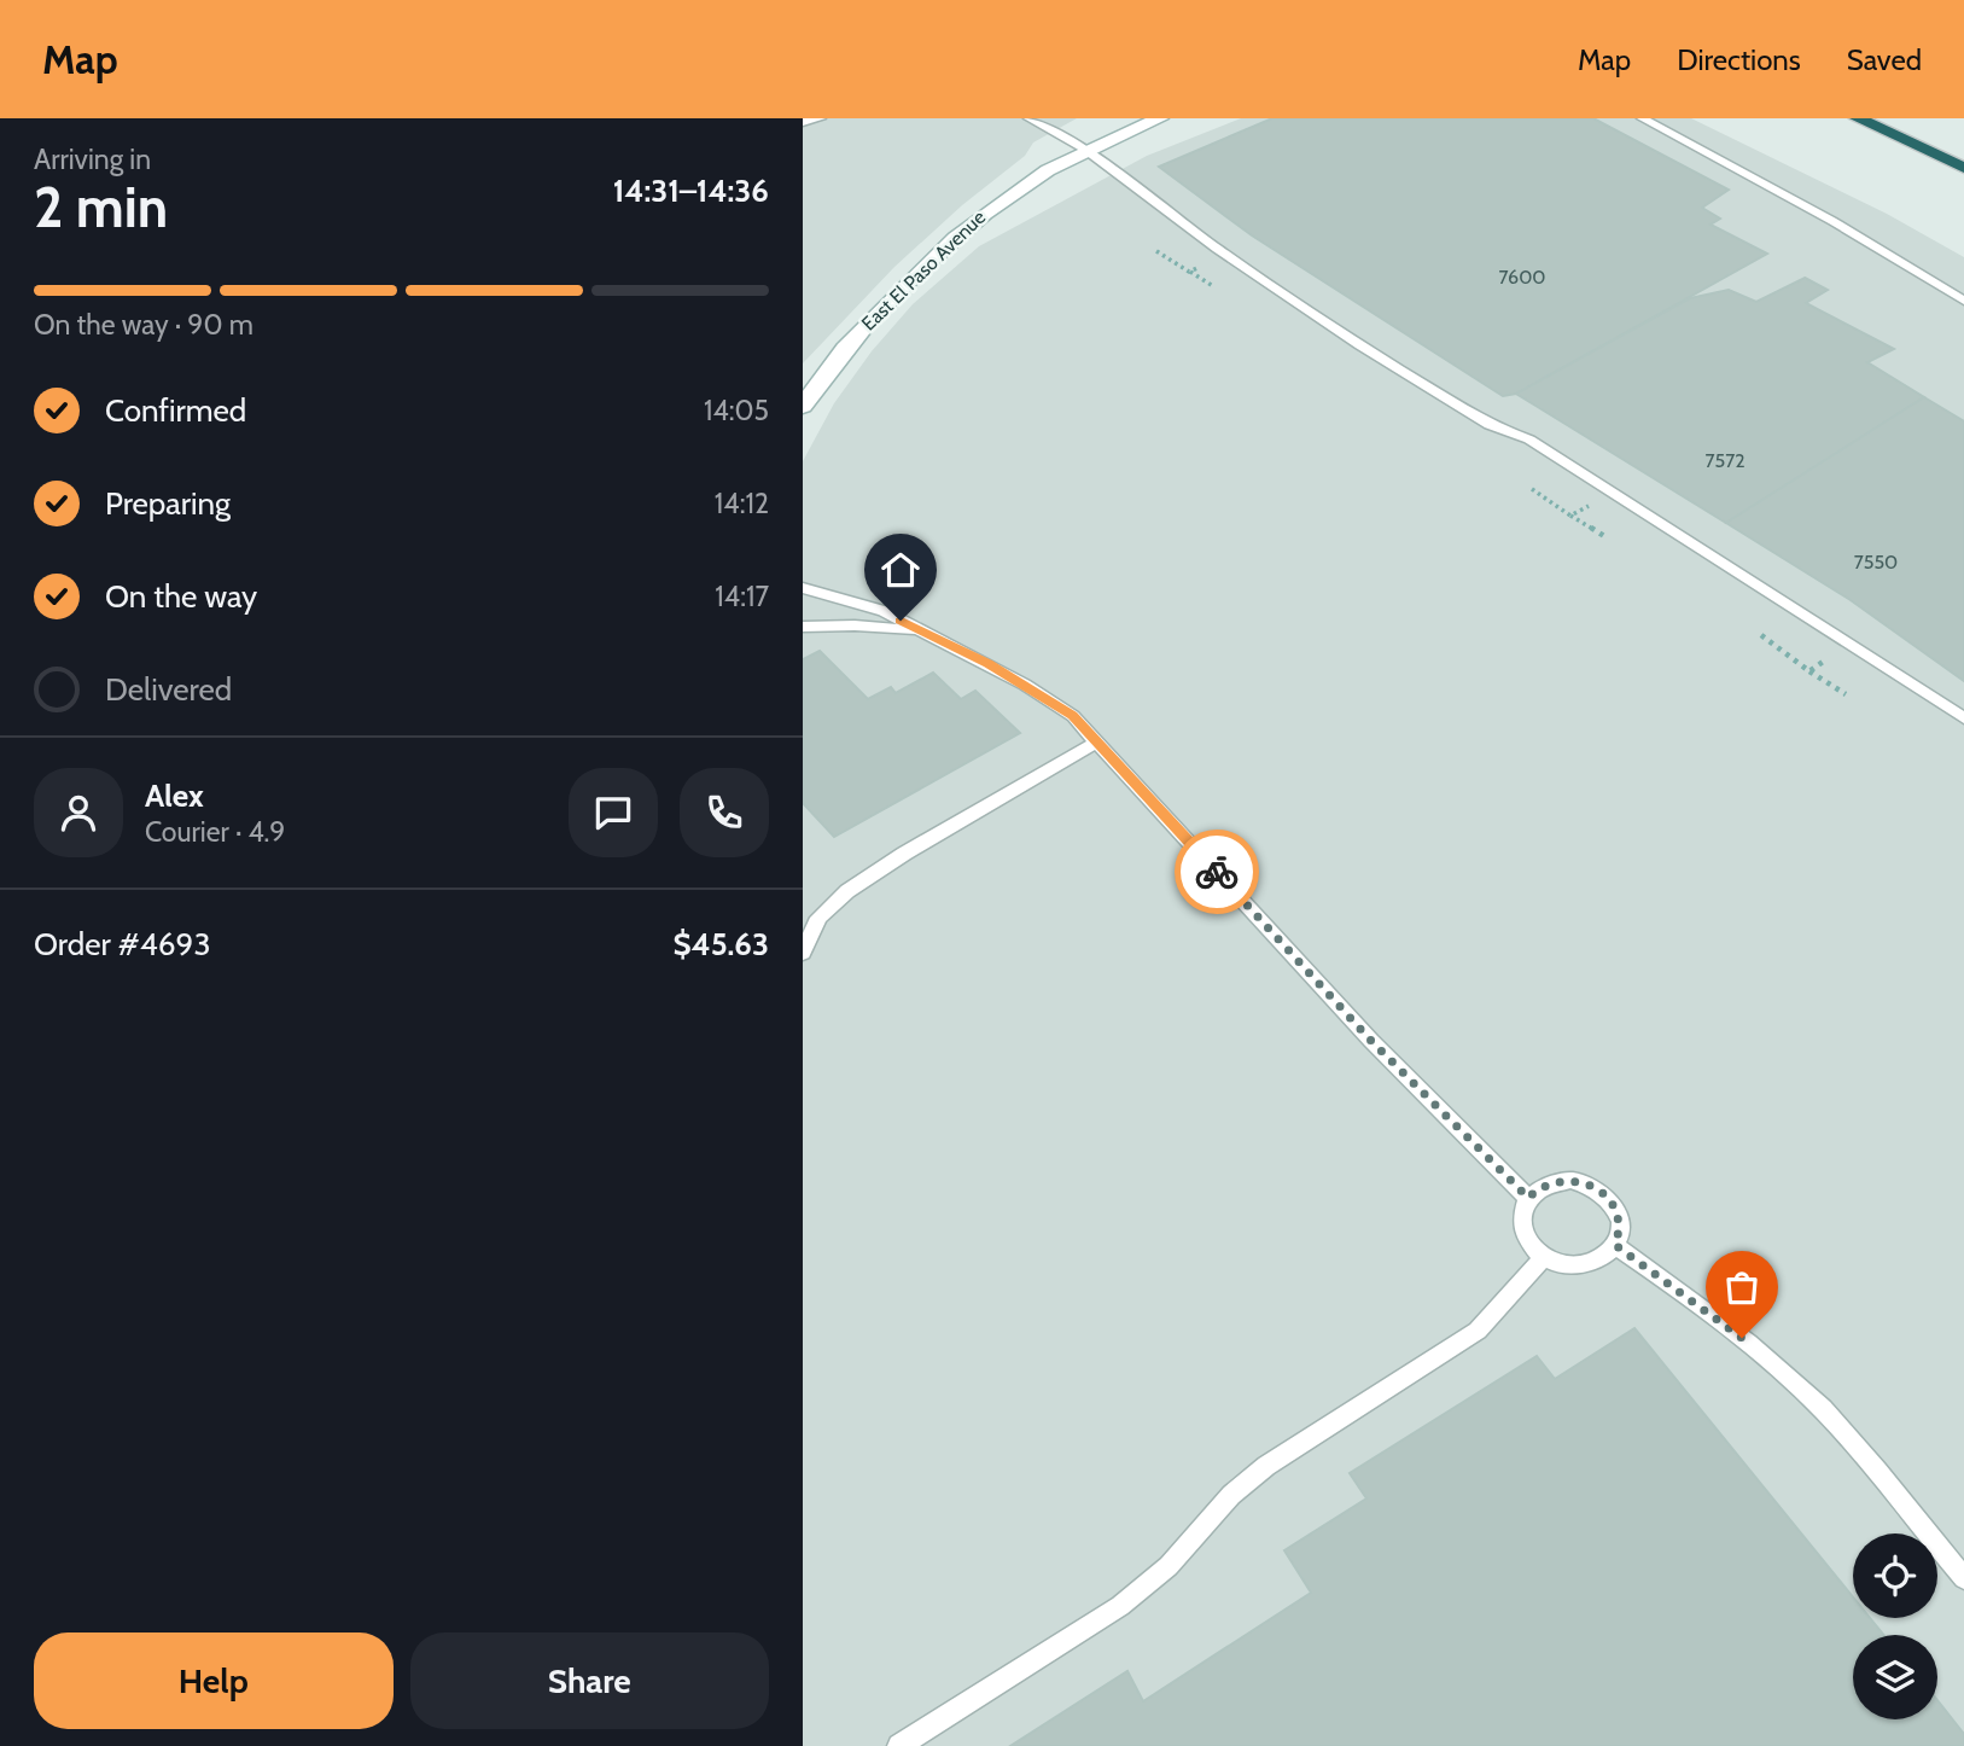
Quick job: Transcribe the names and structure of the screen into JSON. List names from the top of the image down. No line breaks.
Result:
{"streets":{"street":["East El Paso Avenue"]},"house_numbers":["7600","7572","7550"],"page":{"header":"Map","nav":["Map","Directions","Saved"],"heading":["2 min","Arriving in","14:31–14:36"],"panel":["Alex","Courier · 4.9","Order #4693","$45.63"],"bar":"On the way · 90 m","list":[["Confirmed","14:05"],["Preparing","14:12"],["On the way","14:17"],"Delivered"],"buttons":["Help","Share"]}}
